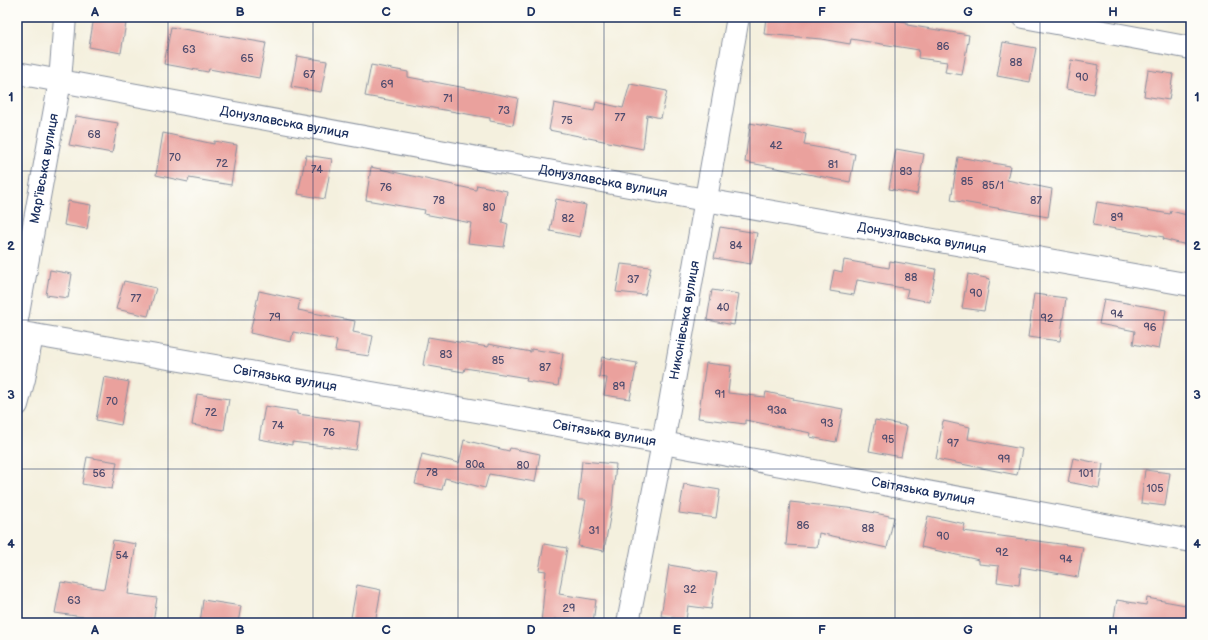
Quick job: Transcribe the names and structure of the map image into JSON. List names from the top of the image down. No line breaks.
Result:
{"streets":{"street":["Донузлавська вулиця","Мар'ївська вулиця","Никонівська вулиця","Світязька вулиця"]},"crossings":[["Донузлавська вулиця","Мар'ївська вулиця"],["Донузлавська вулиця","Никонівська вулиця"],["Никонівська вулиця","Світязька вулиця"]],"house_numbers":["86","63","65","88","67","90","69","71","73","77","75","68","42","70","72","81","74","83","85","85/1","76","78","87","80","89","82","84","88","37","90","77","40","94","79","92","96","83","85","87","89","91","70","93а","72","93","74","76","95","97","99","80а","80","78","56","101","105","86","88","31","90","92","54","94","32","63","29"],"grid":{"columns":["A","B","C","D","E","F","G","H"],"rows":["1","2","3","4"]}}
